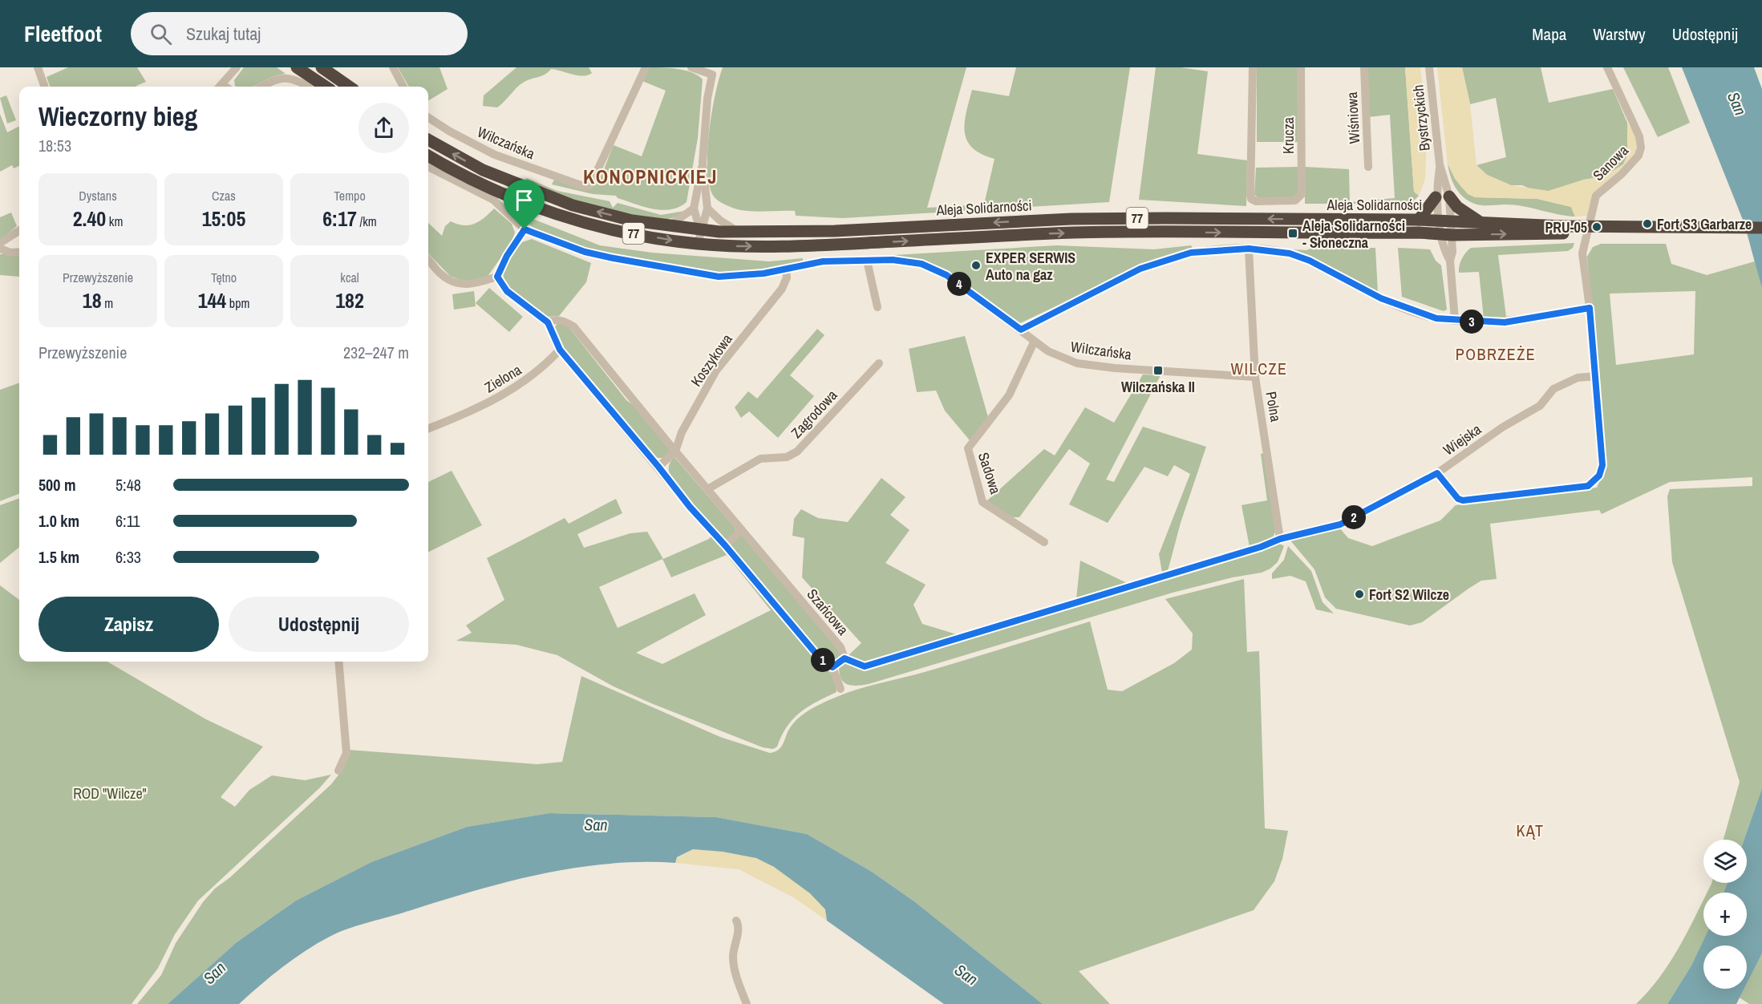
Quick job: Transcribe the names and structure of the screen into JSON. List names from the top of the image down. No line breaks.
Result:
{"streets":{"highway":["Aleja Solidarności","77"],"street":["Wiśniowa","Bystrzyckich","Krucza","Wilczańska","Sanowa","WiIczańska","Koszykowa","Zielona","Polna","Zagrodowa","Wiejska","Sadowa","Szańcowa"]},"crossings":[["Aleja Solidarności","77"],["WiIczańska","Koszykowa"],["WiIczańska","Polna"],["WiIczańska","Sadowa"],["Koszykowa","Szańcowa"],["Polna","Szańcowa"],["Zagrodowa","Szańcowa"],["Wiejska","Szańcowa"]],"districts":["KONOPNICKIEJ","POBRZEŻE","WILCZE","KĄT"],"water":["San"],"parks":["ROD \"Wilcze\""],"places":{"other":["Fort S3 Garbarze","PRU-05","EXPER SERWIS Auto na gaz","Fort S2 Wilcze"],"transit":["Aleja Solidarności - Słoneczna","Wilczańska II"]},"page":{"header":"Fleetfoot","search":"Szukaj tutaj","nav":["Mapa","Warstwy","Udostępnij"],"heading":["Wieczorny bieg","18:53"],"stats":[["Dystans","2.40 km"],["Czas","15:05"],["Tempo","6:17 /km"],["Przewyższenie","18 m"],["Tętno","144 bpm"],["kcal","182"]],"pins":["4","3","2","1"],"chart":["Przewyższenie","232–247 m"],"list":[{"name":"500 m","note":"5:48"},{"name":"1.0 km","note":"6:11"},{"name":"1.5 km","note":"6:33"}],"buttons":["Zapisz","Udostępnij"],"map_buttons":["+","−"]}}
